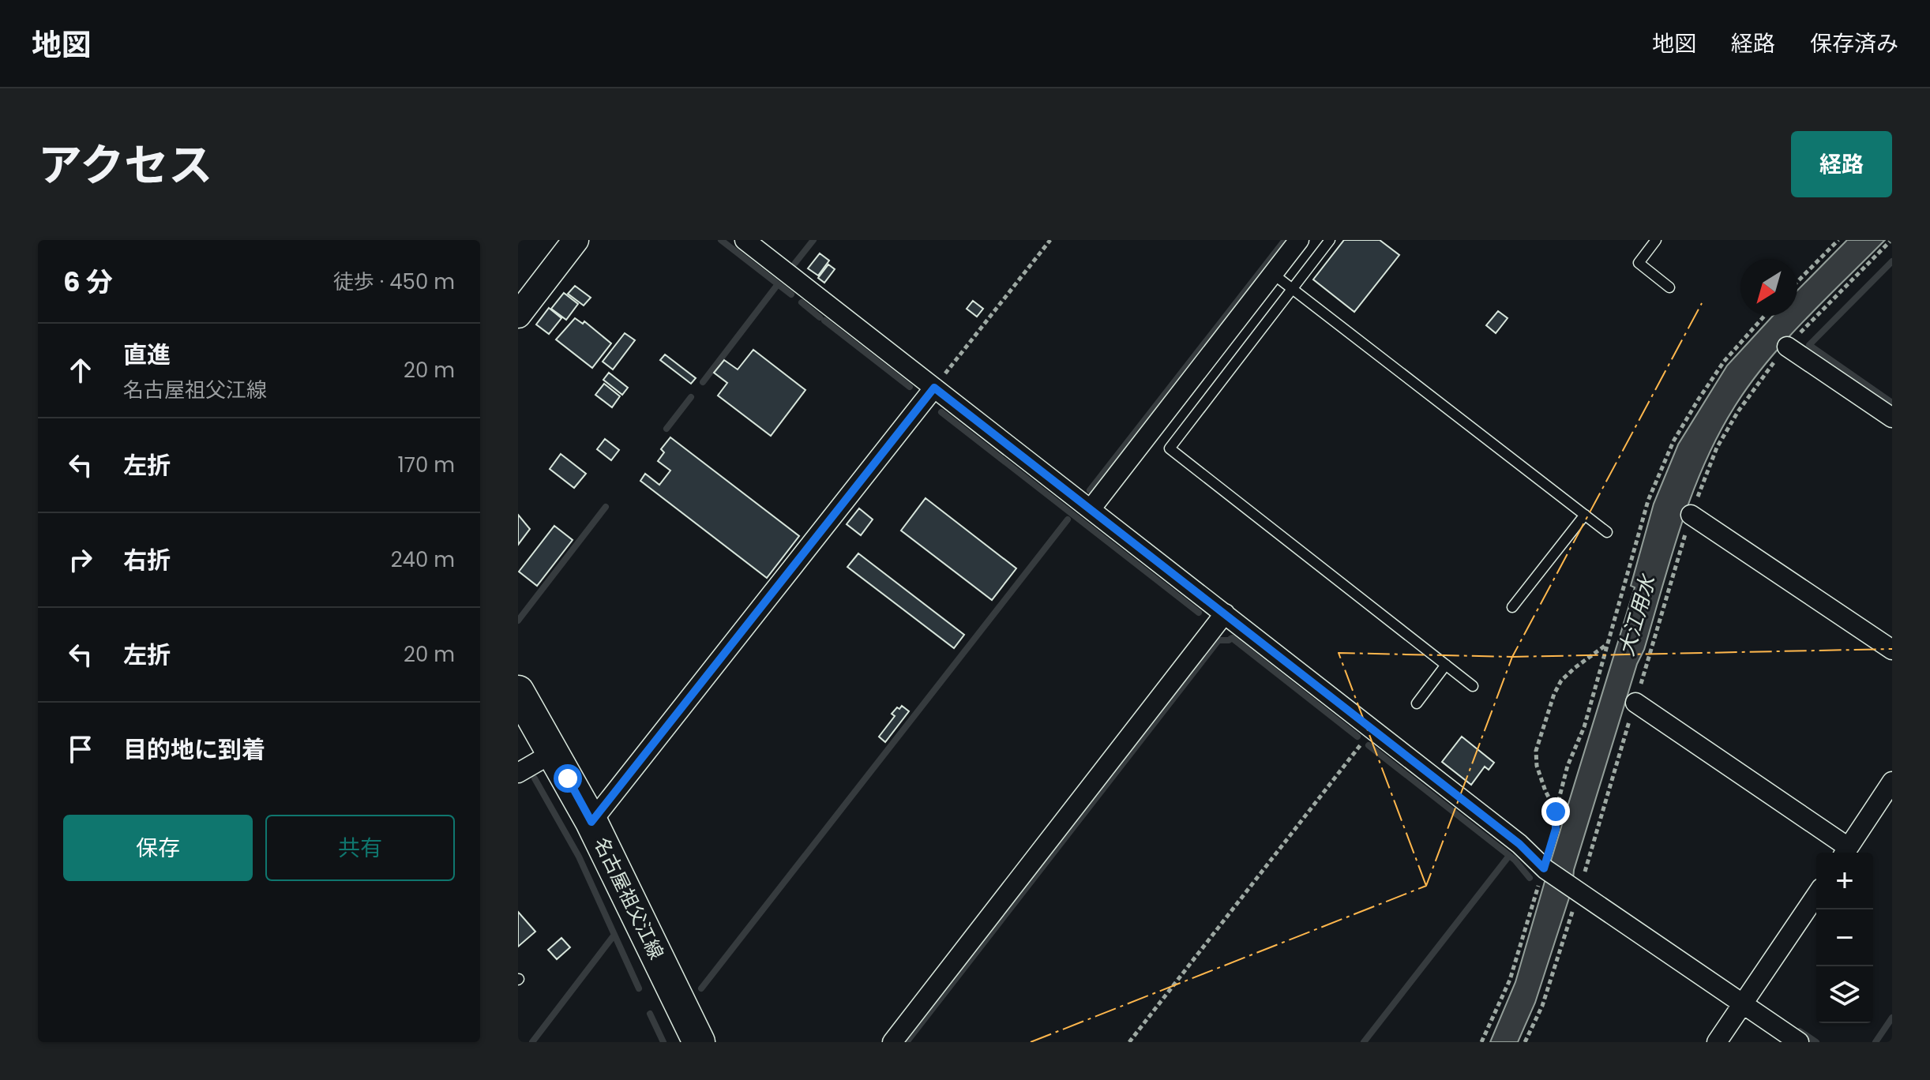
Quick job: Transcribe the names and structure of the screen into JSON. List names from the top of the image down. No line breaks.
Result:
{"streets":{"main road":["名古屋祖父江線"]},"water":["大江用水"],"north":"bottom left","page":{"header":"地図","nav":["地図","経路","保存済み"],"title":"アクセス","buttons":["経路",["保存","共有"]],"heading":["6 分","徒歩 · 450 m"],"list":[["直進","名古屋祖父江線","20 m"],["左折","170 m"],["右折","240 m"],["左折","20 m"],"目的地に到着"],"map_buttons":["+","−"]}}
